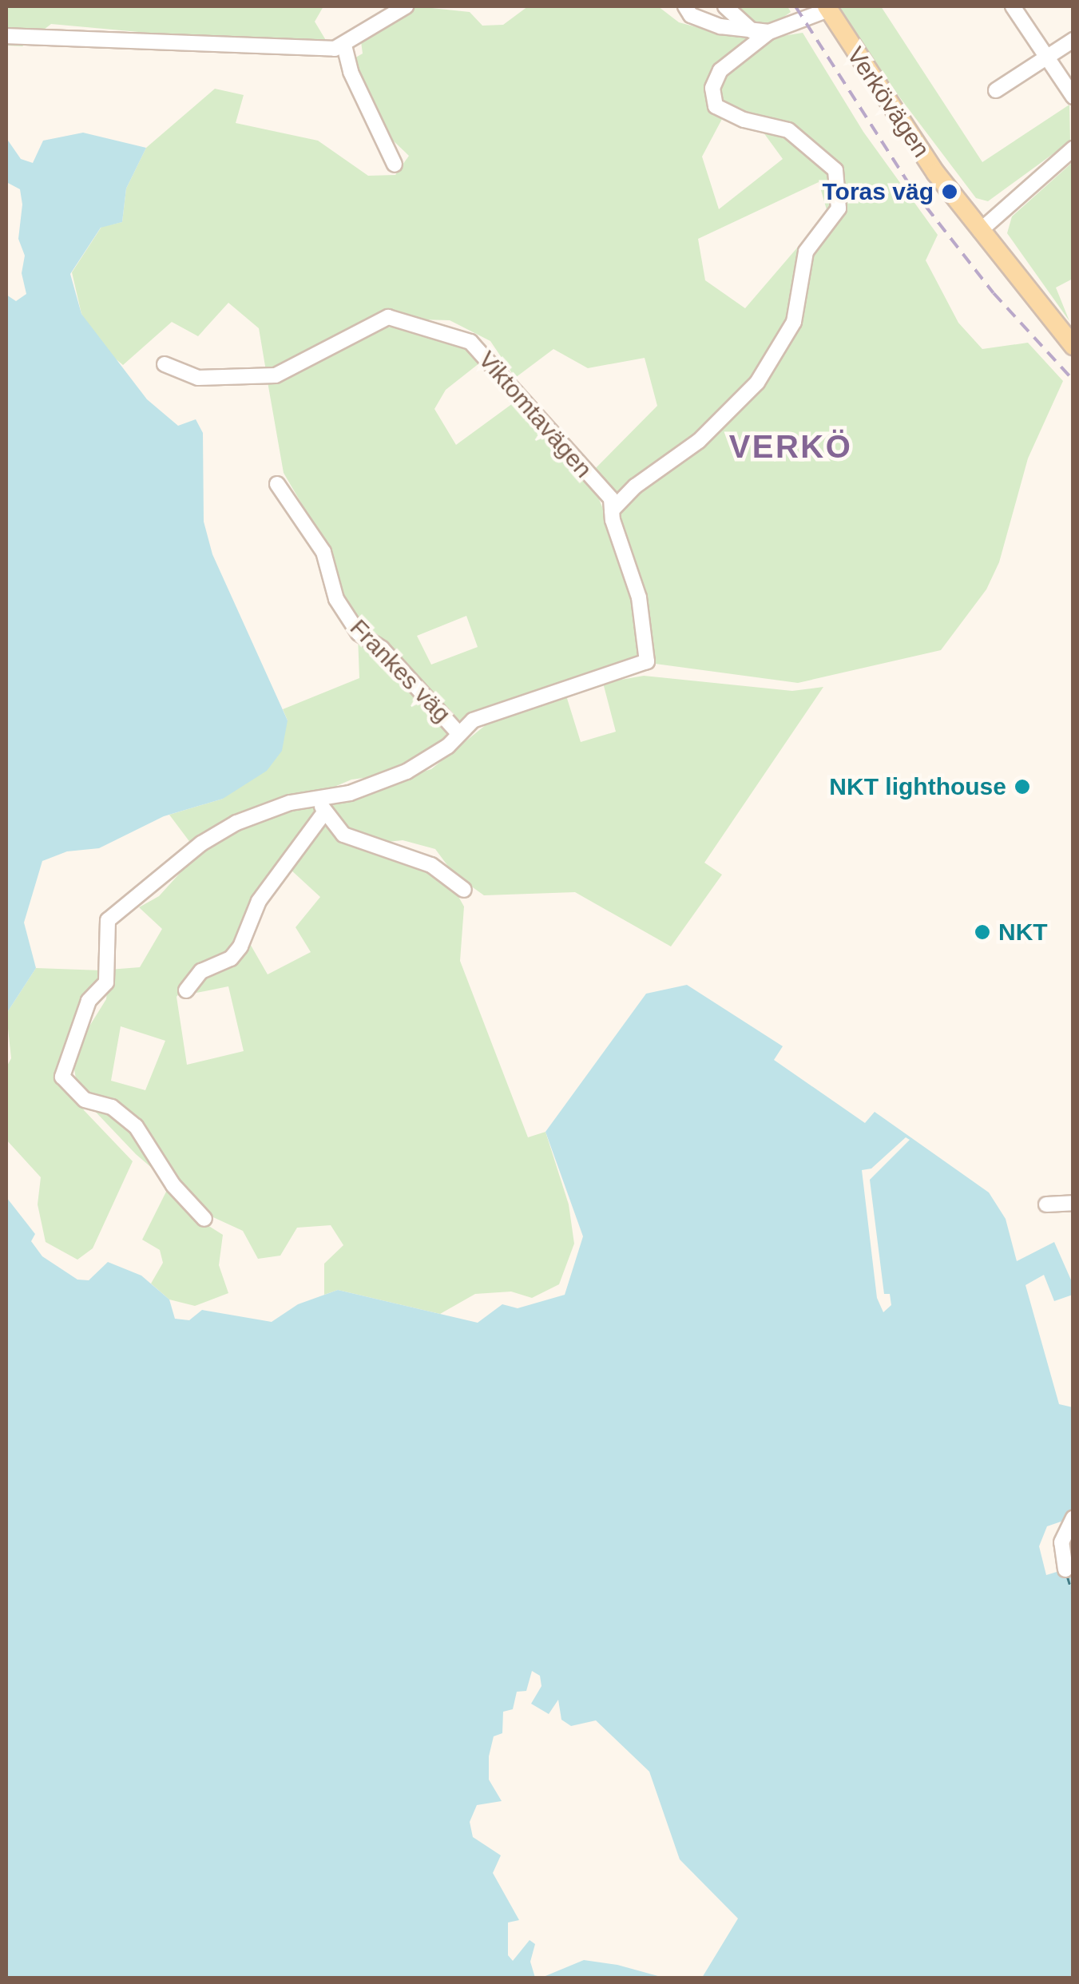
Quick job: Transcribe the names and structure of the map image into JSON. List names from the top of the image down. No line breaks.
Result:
{"streets":{"main road":["Verkövägen"],"street":["Viktomtavägen","Frankes väg"]},"crossings":[["Viktomtavägen","Frankes väg"]],"districts":["VERKÖ"],"places":["Toras väg","NKT lighthouse","NKT"]}
